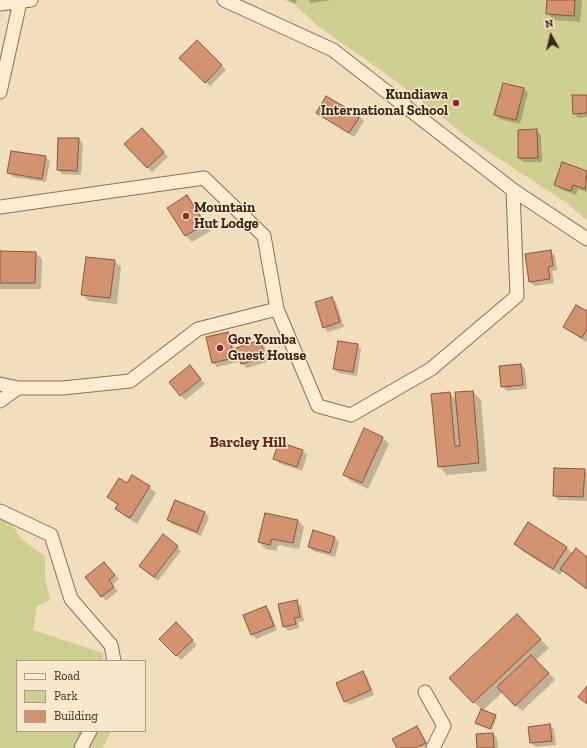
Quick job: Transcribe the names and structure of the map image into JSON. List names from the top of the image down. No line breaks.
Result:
{"districts":["Barcley Hill"],"places":["Kundiawa International School","Mountain Hut Lodge","Gor Yomba Guest House"],"legend":["Road","Park","Building"],"north":"top"}
